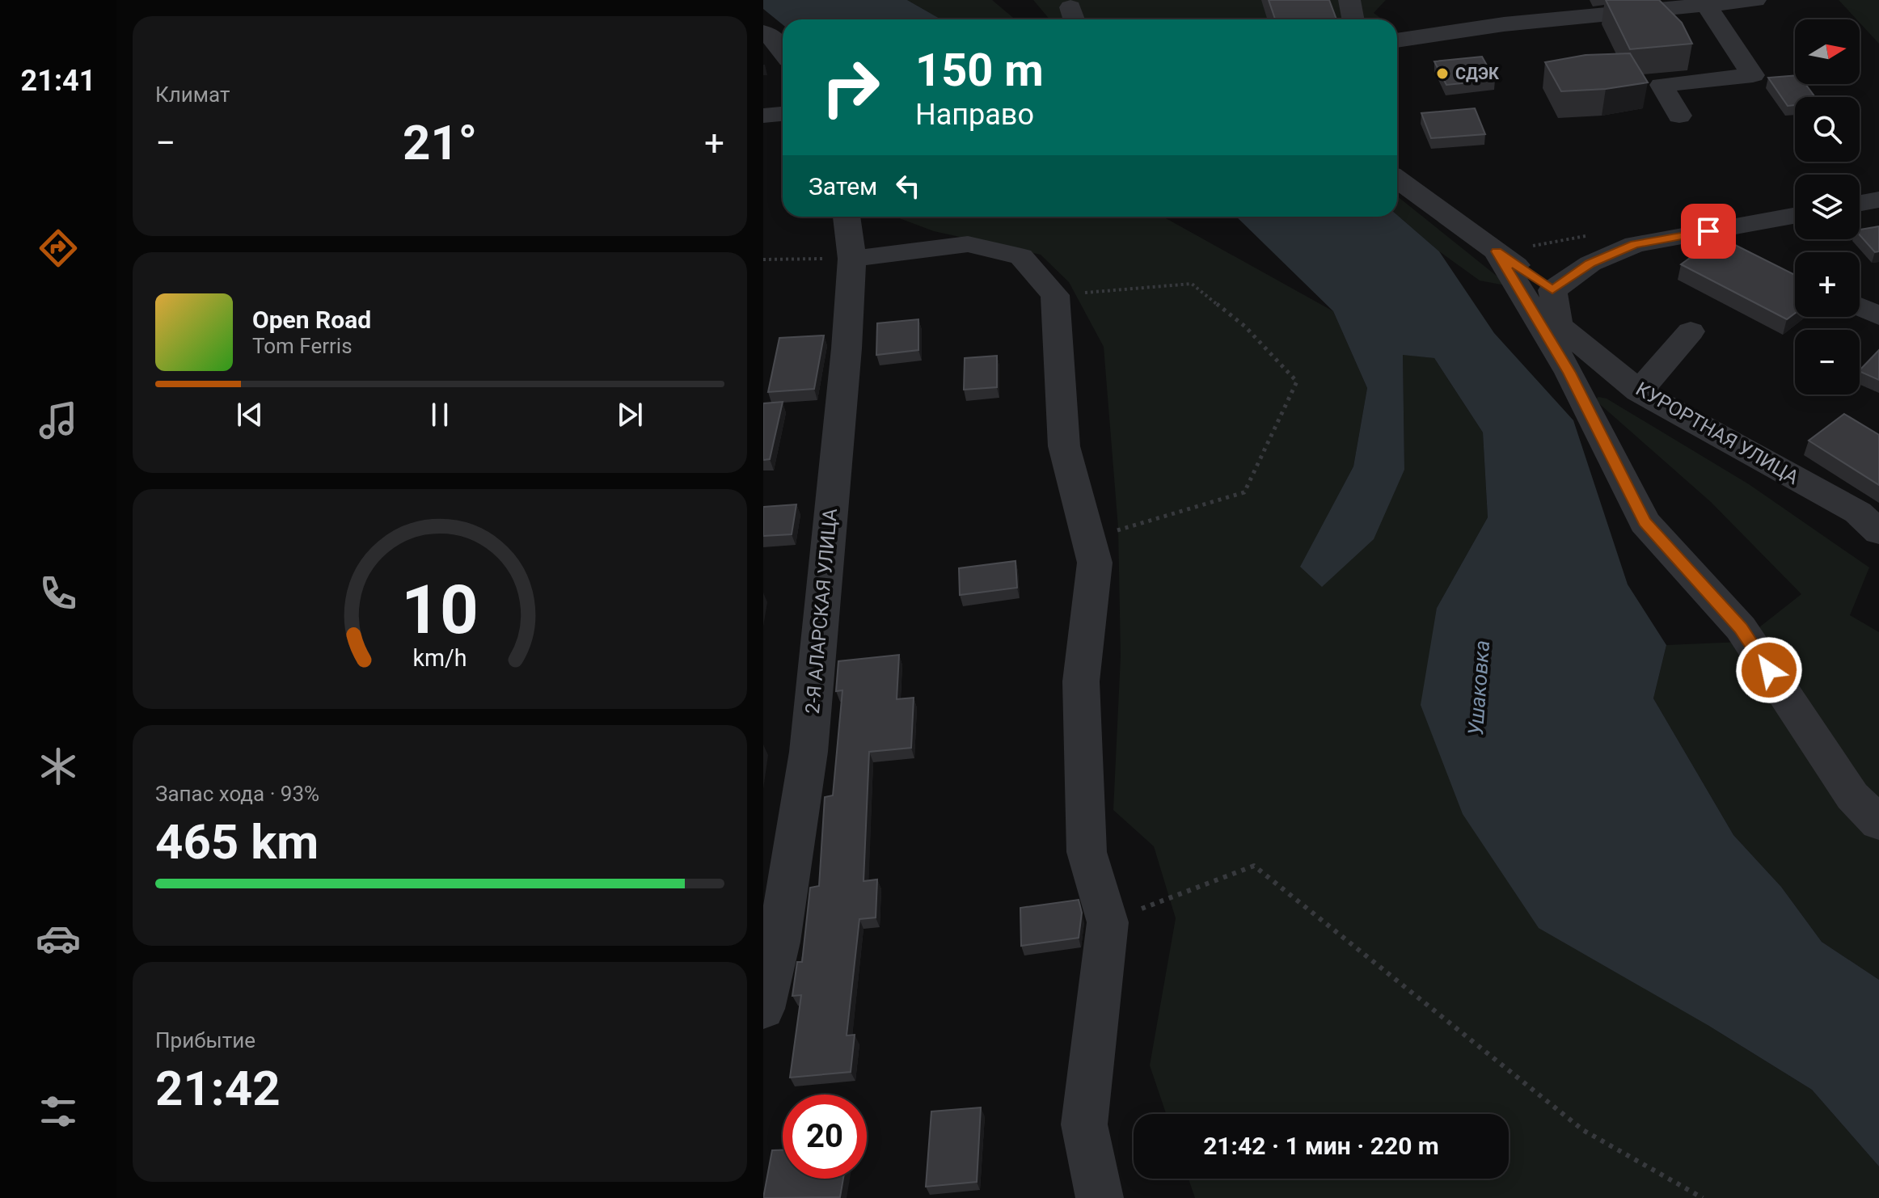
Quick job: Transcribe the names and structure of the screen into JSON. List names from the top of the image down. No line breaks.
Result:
{"streets":{"street":["КУРОРТНАЯ УЛИЦА","2-Я АЛАРСКАЯ УЛИЦА"]},"water":["Ушаковка"],"places":["СДЭК"],"north":"right","page":{"tabs":"21:41","tile":["Климат",["Запас хода · 93%","465 km"],["Прибытие","21:42"]],"map_buttons":["+","−"],"turn":["150 m","Направо"],"heat":["−","21°","+"],"then":"Затем","song":["Open Road","Tom Ferris"],"limit":"20","trip":"21:42 · 1 мин · 220 m","gauge":["10","km/h"]}}
